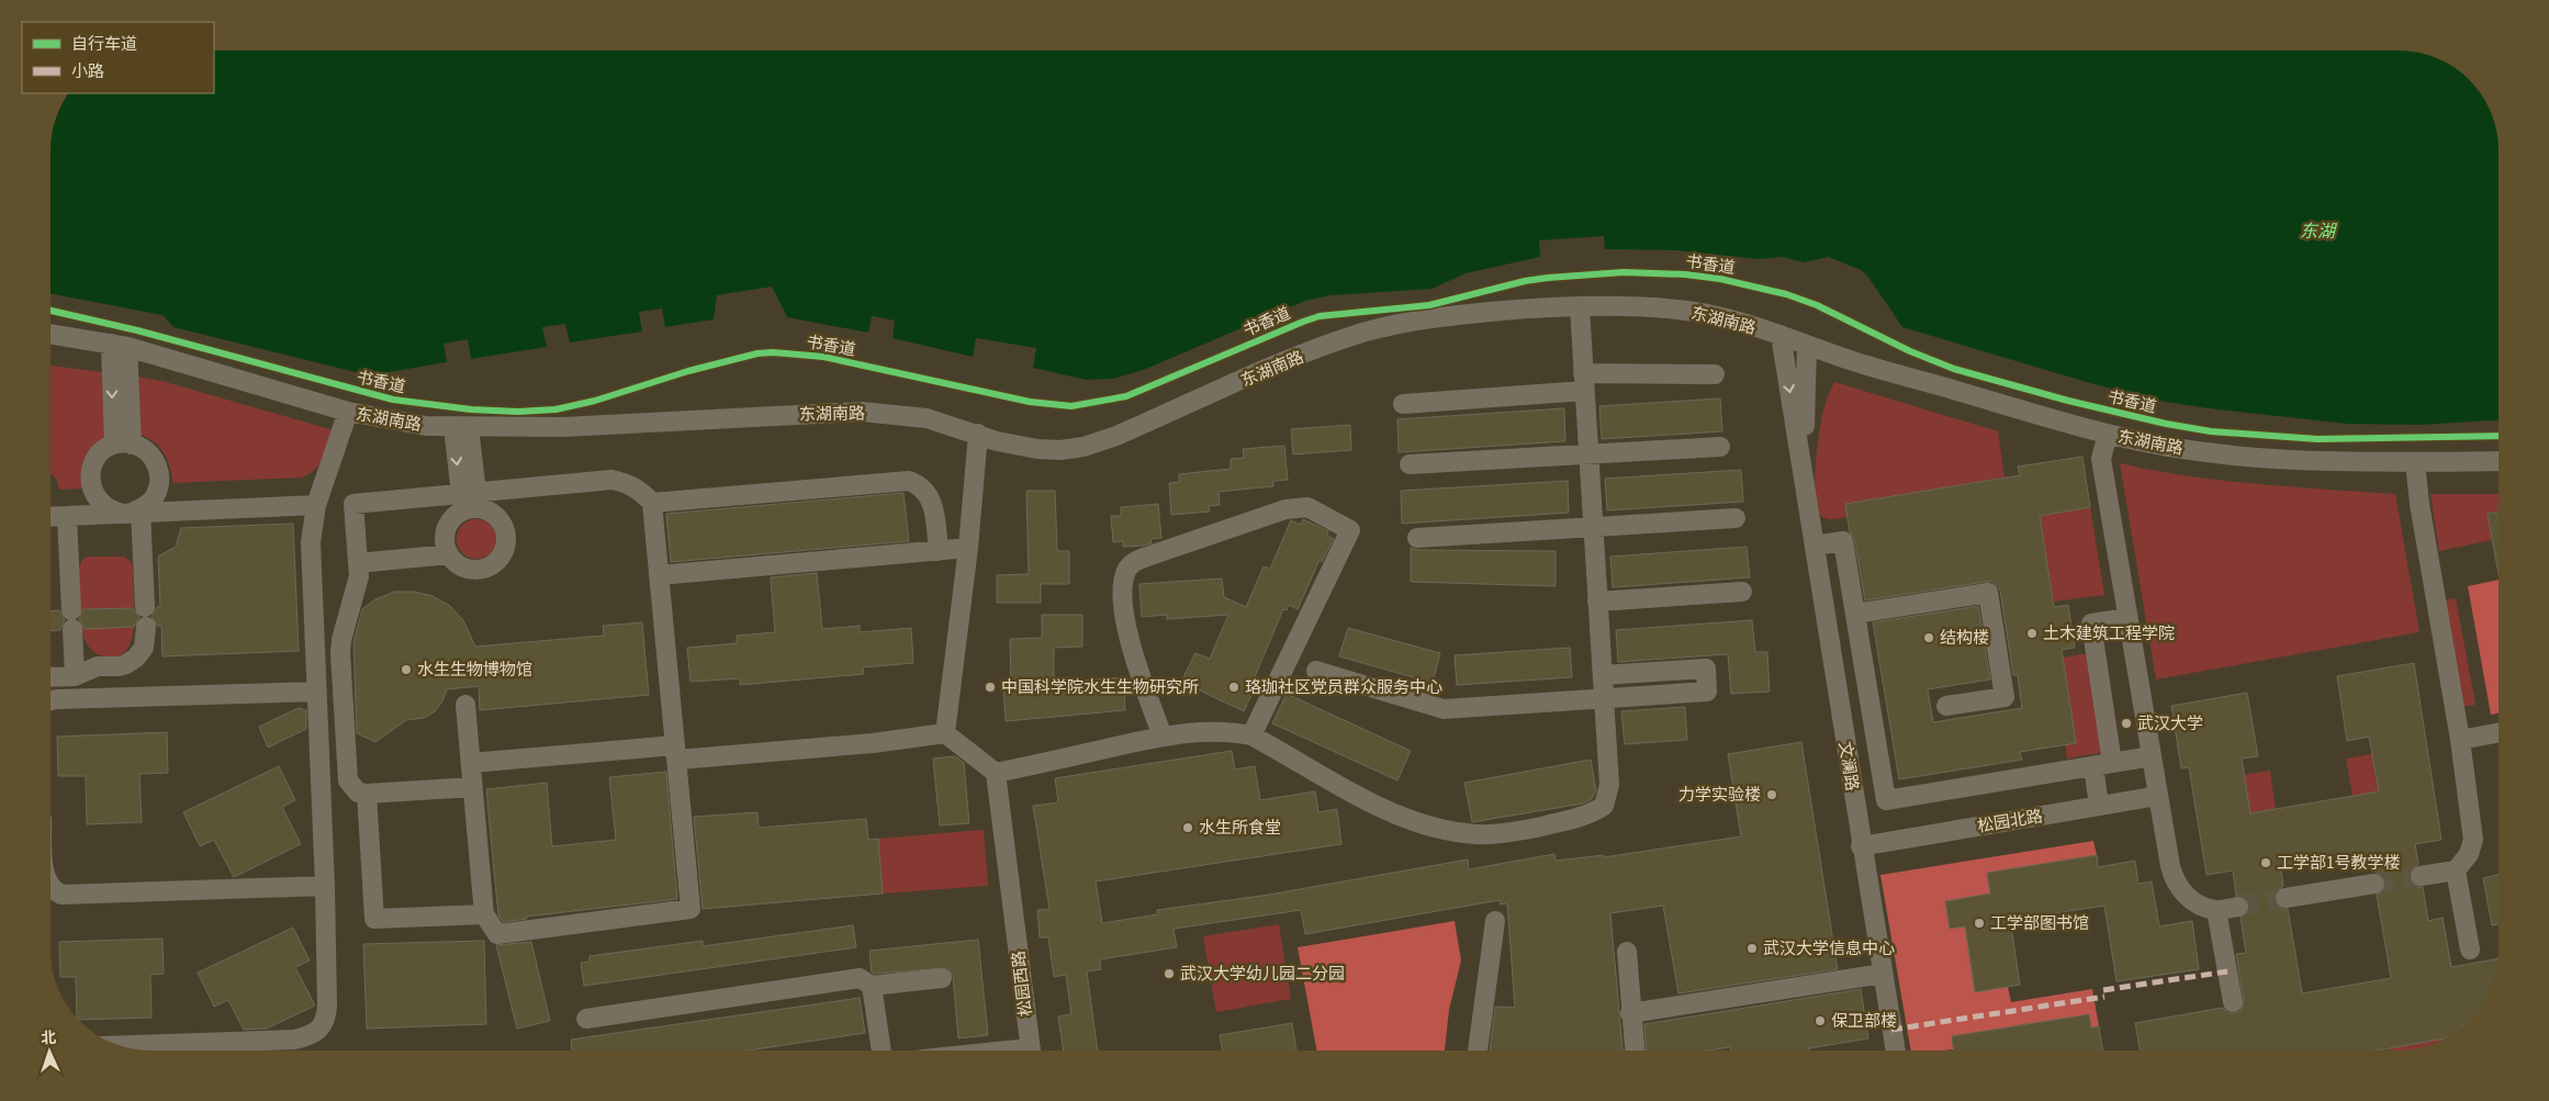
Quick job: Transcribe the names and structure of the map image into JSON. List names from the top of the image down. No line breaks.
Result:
{"streets":{"street":["东湖南路","文澜路","松园北路","松园西路"],"cycle path":["书香道"]},"crossings":[["东湖南路","文澜路"],["文澜路","松园北路"]],"water":["东湖"],"places":["土木建筑工程学院","结构楼","水生生物博物馆","中国科学院水生生物研究所","珞珈社区党员群众服务中心","武汉大学","力学实验楼","水生所食堂","工学部1号教学楼","工学部图书馆","武汉大学信息中心","武汉大学幼儿园二分园","保卫部楼"],"legend":["自行车道","小路"],"north":"top"}
